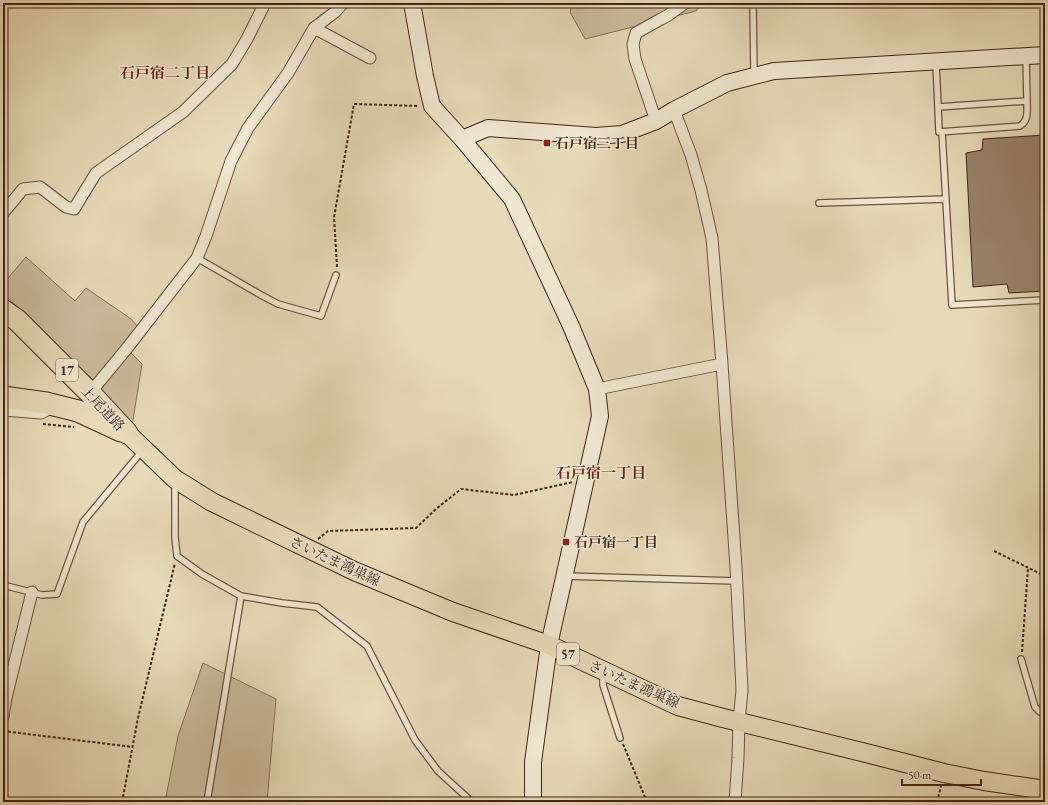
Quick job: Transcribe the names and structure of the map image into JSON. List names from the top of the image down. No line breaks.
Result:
{"streets":{"highway":["17","上尾道路"],"main road":["さいたま鴻巣線","57"]},"crossings":[["上尾道路","さいたま鴻巣線"]],"districts":["石戸宿二丁目","石戸宿一丁目"],"places":{"transit":["石戸宿三丁目","石戸宿一丁目"]},"scale_bar":"50 m"}
